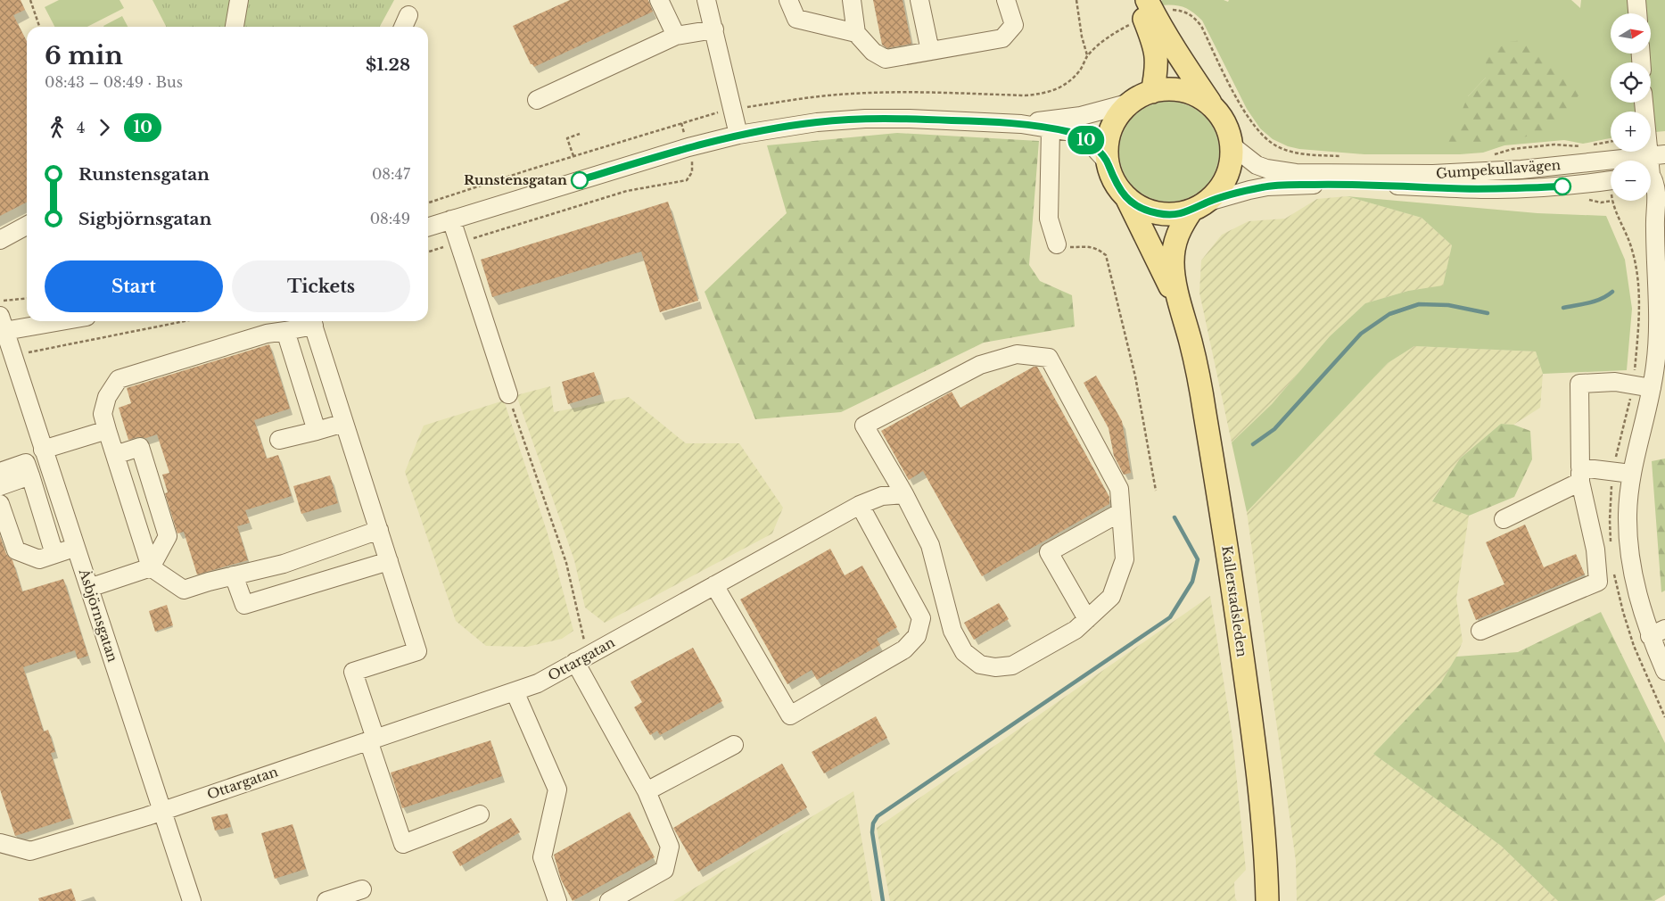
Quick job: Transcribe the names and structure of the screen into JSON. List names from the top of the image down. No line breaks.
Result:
{"streets":{"main road":["Kallerstadsleden"],"street":["Gumpekullavägen","Åsbjörnsgatan","Ottargatan"]},"crossings":[["Gumpekullavägen","Kallerstadsleden"],["Åsbjörnsgatan","Ottargatan"]],"places":["Runstensgatan"],"lines":["bus line 10"],"north":"right","page":{"on_map":"10","map_buttons":["+","−"],"heading":["6 min","08:43 – 08:49 · Bus","$1.28"],"legs":["4","10"],"list":[{"name":"Runstensgatan","value":"08:47"},{"name":"Sigbjörnsgatan","value":"08:49"}],"buttons":["Start","Tickets"]}}
